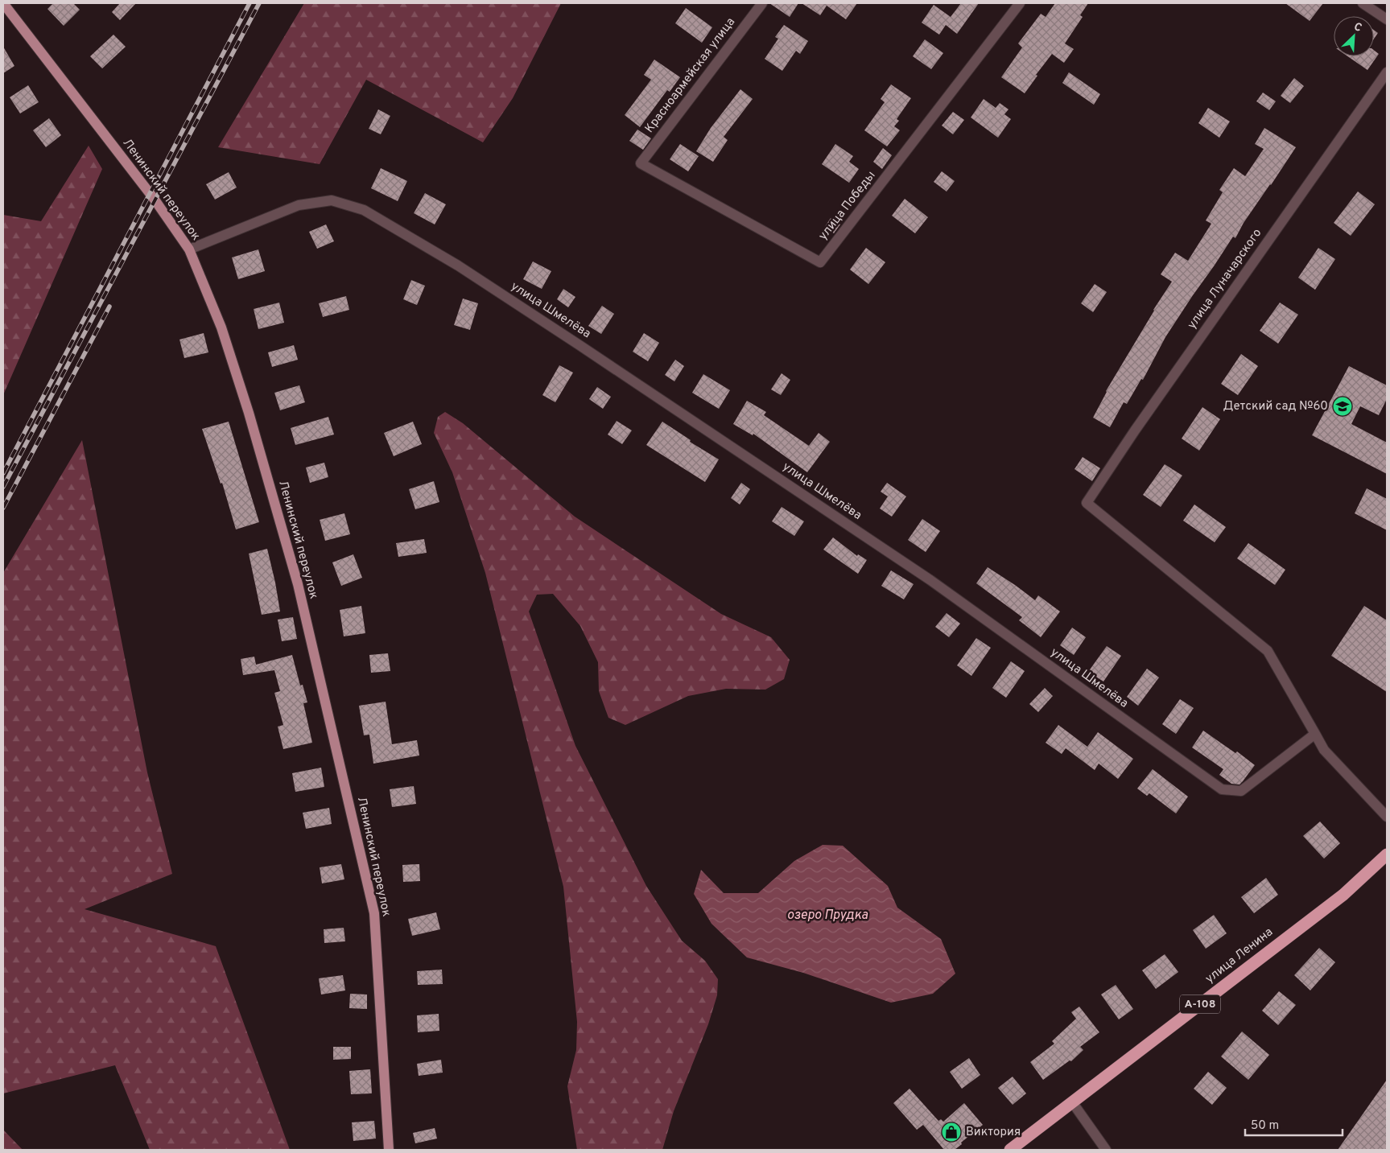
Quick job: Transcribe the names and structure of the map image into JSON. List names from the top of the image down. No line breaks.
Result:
{"streets":{"highway":["улица Ленина","А-108"],"main road":["Ленинский переулок"],"street":["Красноармейская улица","улица Победы","улица Луначарского","улица Шмелёва"]},"crossings":[["Красноармейская улица","улица Победы"],["Ленинский переулок","улица Шмелёва"],["улица Луначарского","улица Шмелёва"]],"water":["озеро Прудка"],"places":{"school or university":["Детский сад №60"],"shop":["Виктория"]},"scale_bar":"50 m","north":"top right"}
